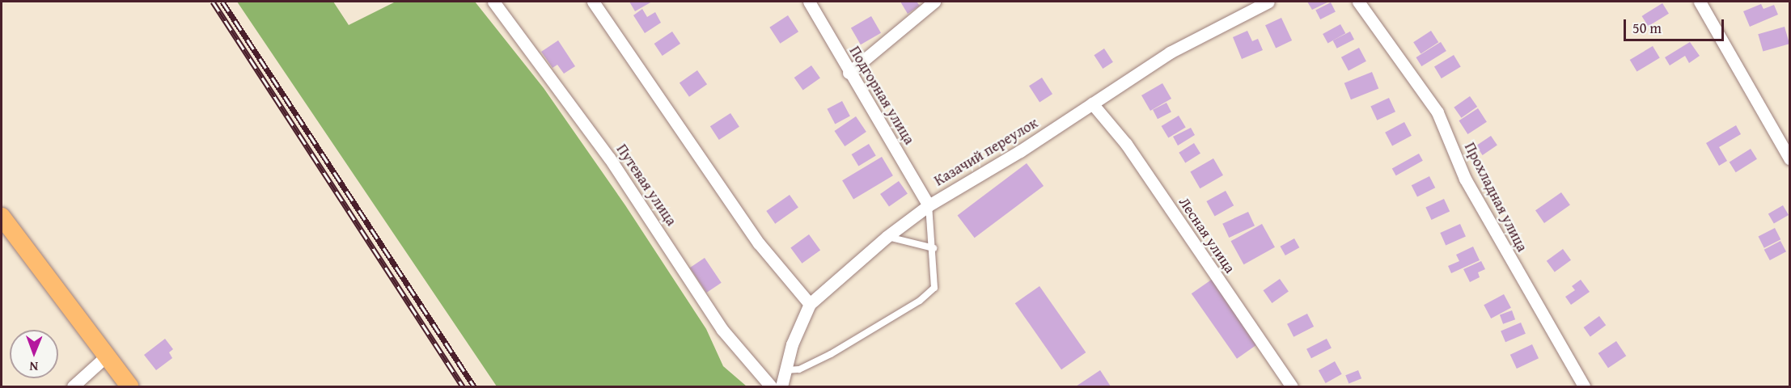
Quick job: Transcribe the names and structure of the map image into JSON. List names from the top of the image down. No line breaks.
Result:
{"streets":{"street":["Подгорная улица","Казачий переулок","Путевая улица","Прохладная улица","Лесная улица"]},"crossings":[["Подгорная улица","Казачий переулок"],["Казачий переулок","Лесная улица"]],"scale_bar":"50 m","north":"bottom"}
